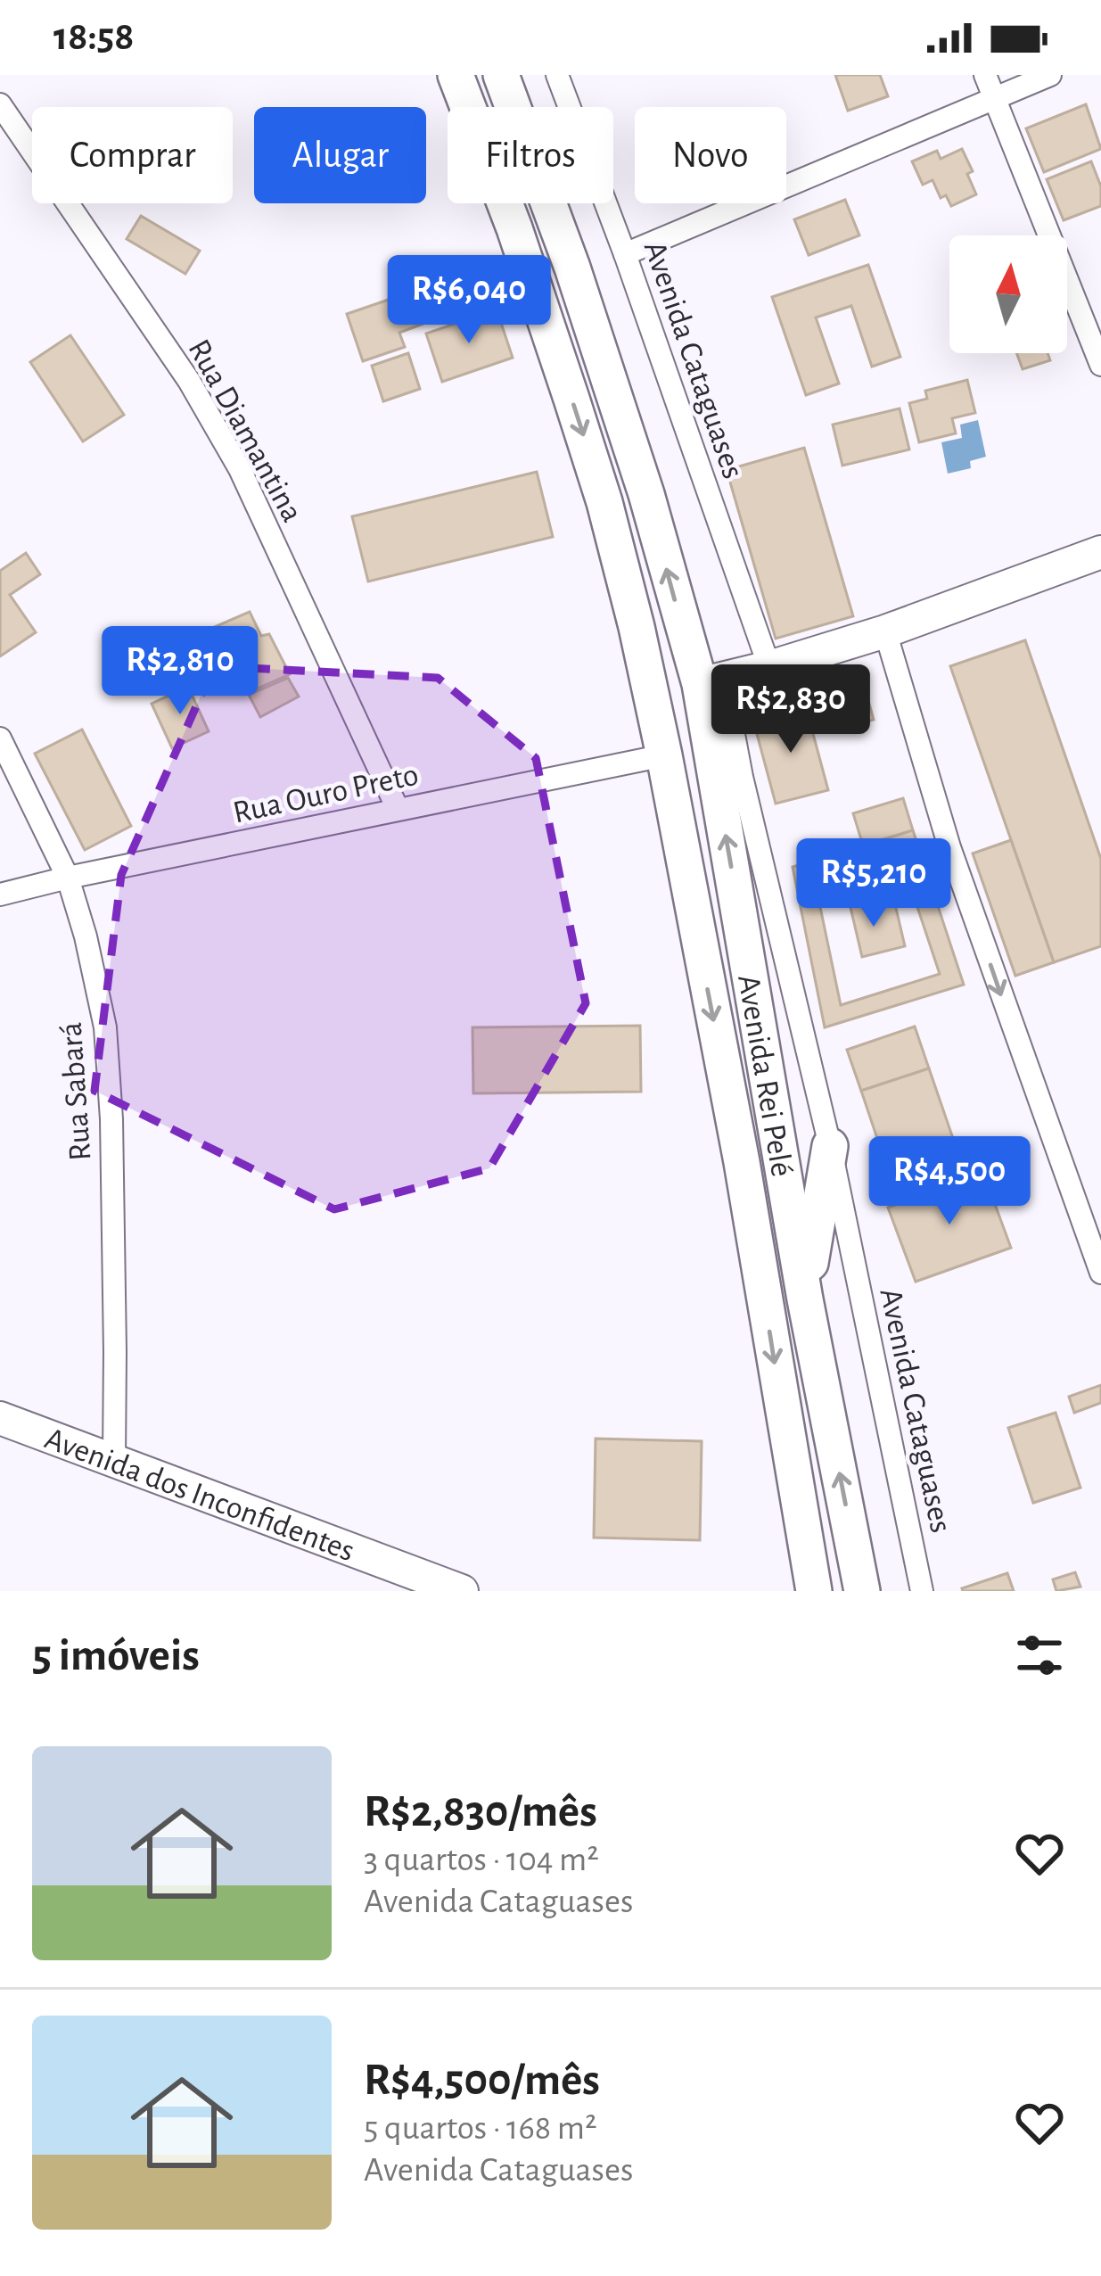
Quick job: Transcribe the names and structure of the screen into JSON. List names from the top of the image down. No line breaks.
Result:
{"streets":{"main road":["Avenida Rei Pelé"],"street":["Avenida Cataguases","Rua Diamantina","Rua Ouro Preto","Rua Sabará","Avenida dos Inconfidentes"]},"crossings":[["Avenida Cataguases","Avenida Rei Pelé"],["Rua Diamantina","Rua Ouro Preto"],["Rua Ouro Preto","Avenida Rei Pelé"],["Rua Ouro Preto","Rua Sabará"],["Rua Sabará","Avenida dos Inconfidentes"]],"north":"top","page":{"status":"18:58","chip":["Comprar","Alugar","Filtros","Novo"],"price":["R$6,040","R$2,810","R$2,830","R$5,210","R$4,500"],"heading":"5 imóveis","list":[{"name":"R$2,830/mês","note":"3 quartos · 104 m² · Avenida Cataguases"},{"name":"R$4,500/mês","note":"5 quartos · 168 m² · Avenida Cataguases"}]}}
